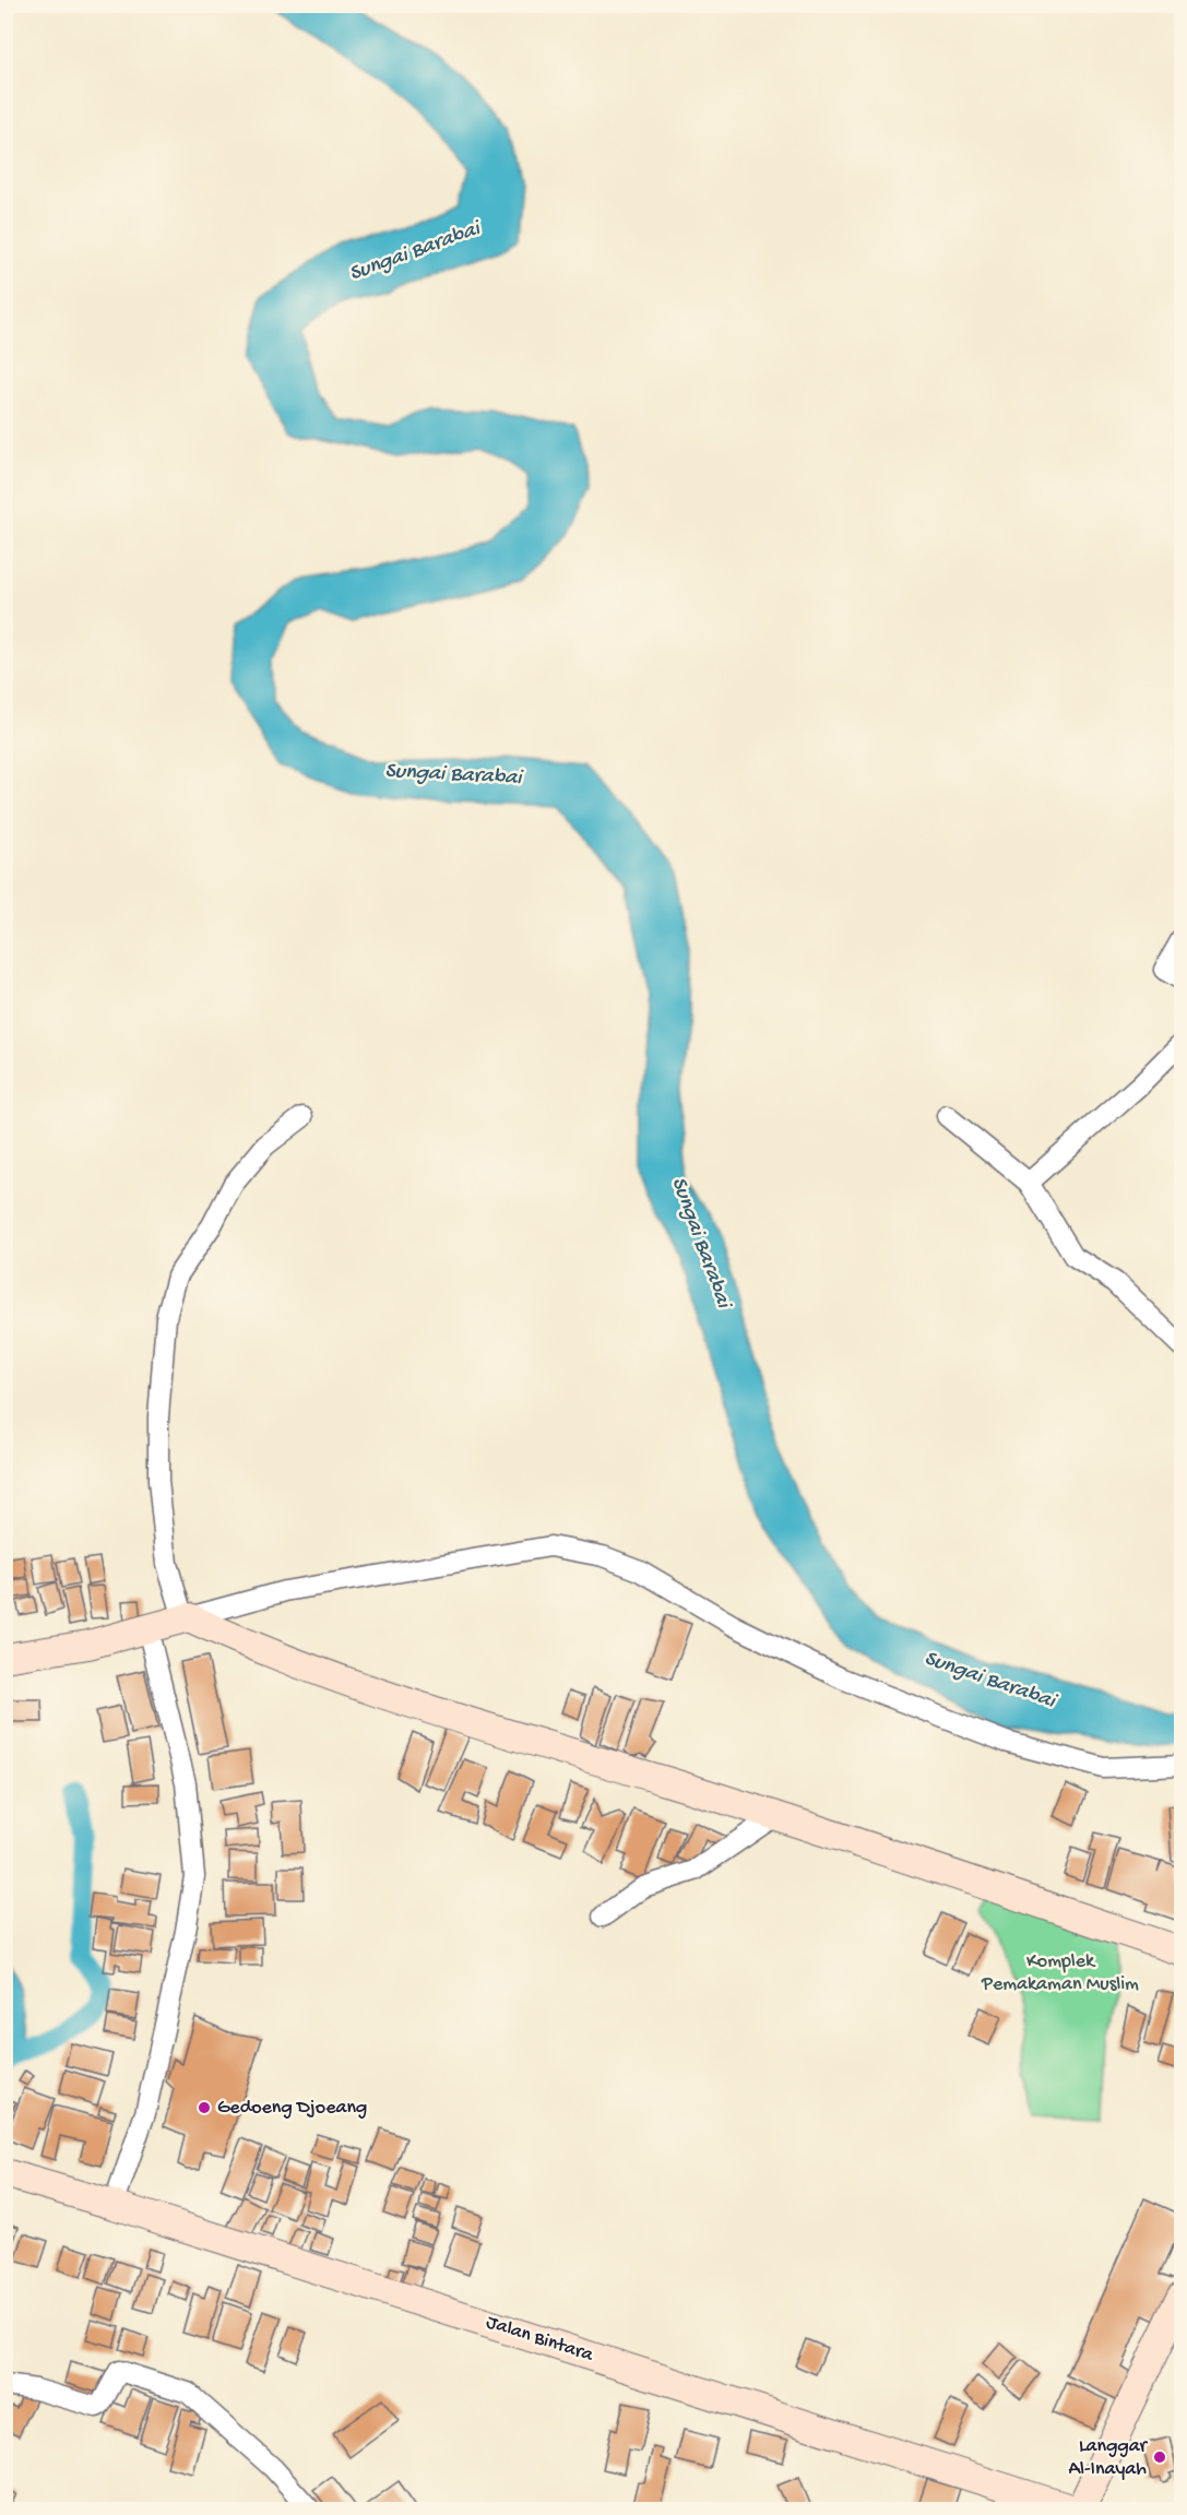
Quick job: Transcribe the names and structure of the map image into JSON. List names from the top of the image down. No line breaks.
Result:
{"streets":{"street":["Jalan Bintara"]},"water":["Sungai Barabai"],"parks":["Komplek Pemakaman Muslim"],"places":["Gedoeng Djoeang","Langgar Al-Inayah"]}
